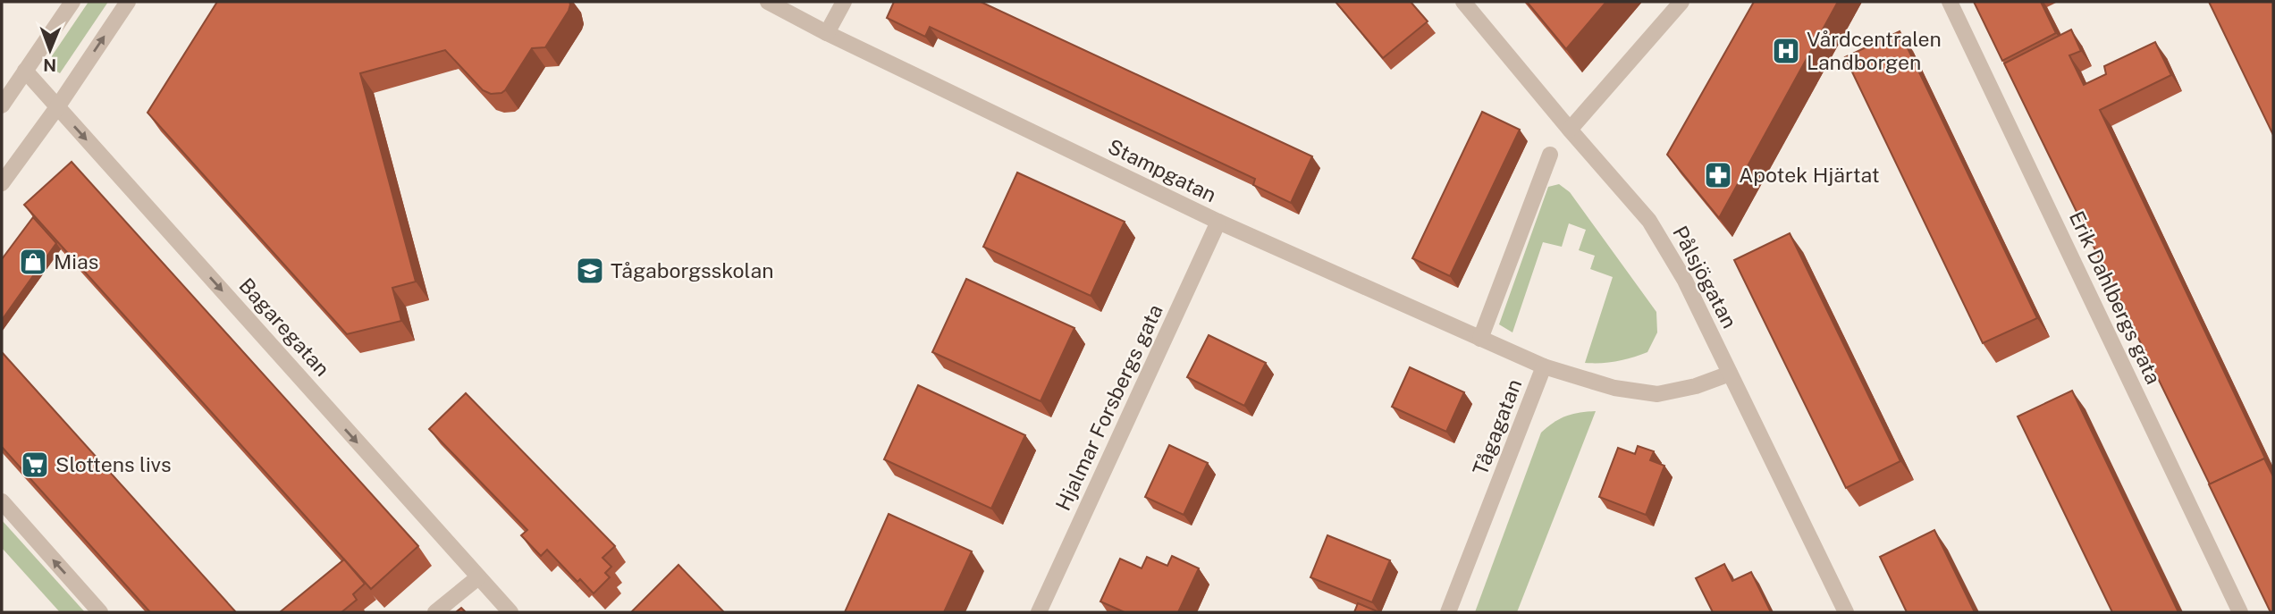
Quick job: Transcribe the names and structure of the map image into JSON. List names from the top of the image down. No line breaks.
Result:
{"streets":{"street":["Stampgatan","Pålsjögatan","Erik Dahlbergs gata","Bagaregatan","Hjalmar Forsbergs gata","Tågagatan"]},"crossings":[["Stampgatan","Hjalmar Forsbergs gata"],["Stampgatan","Tågagatan"],["Pålsjögatan","Tågagatan"]],"one_way":["Bagaregatan"],"places":{"hospital":["Vårdcentralen Landborgen"],"pharmacy":["Apotek Hjärtat"],"shop":["Mias"],"school or university":["Tågaborgsskolan"],"supermarket":["Slottens livs"]},"north":"bottom"}
